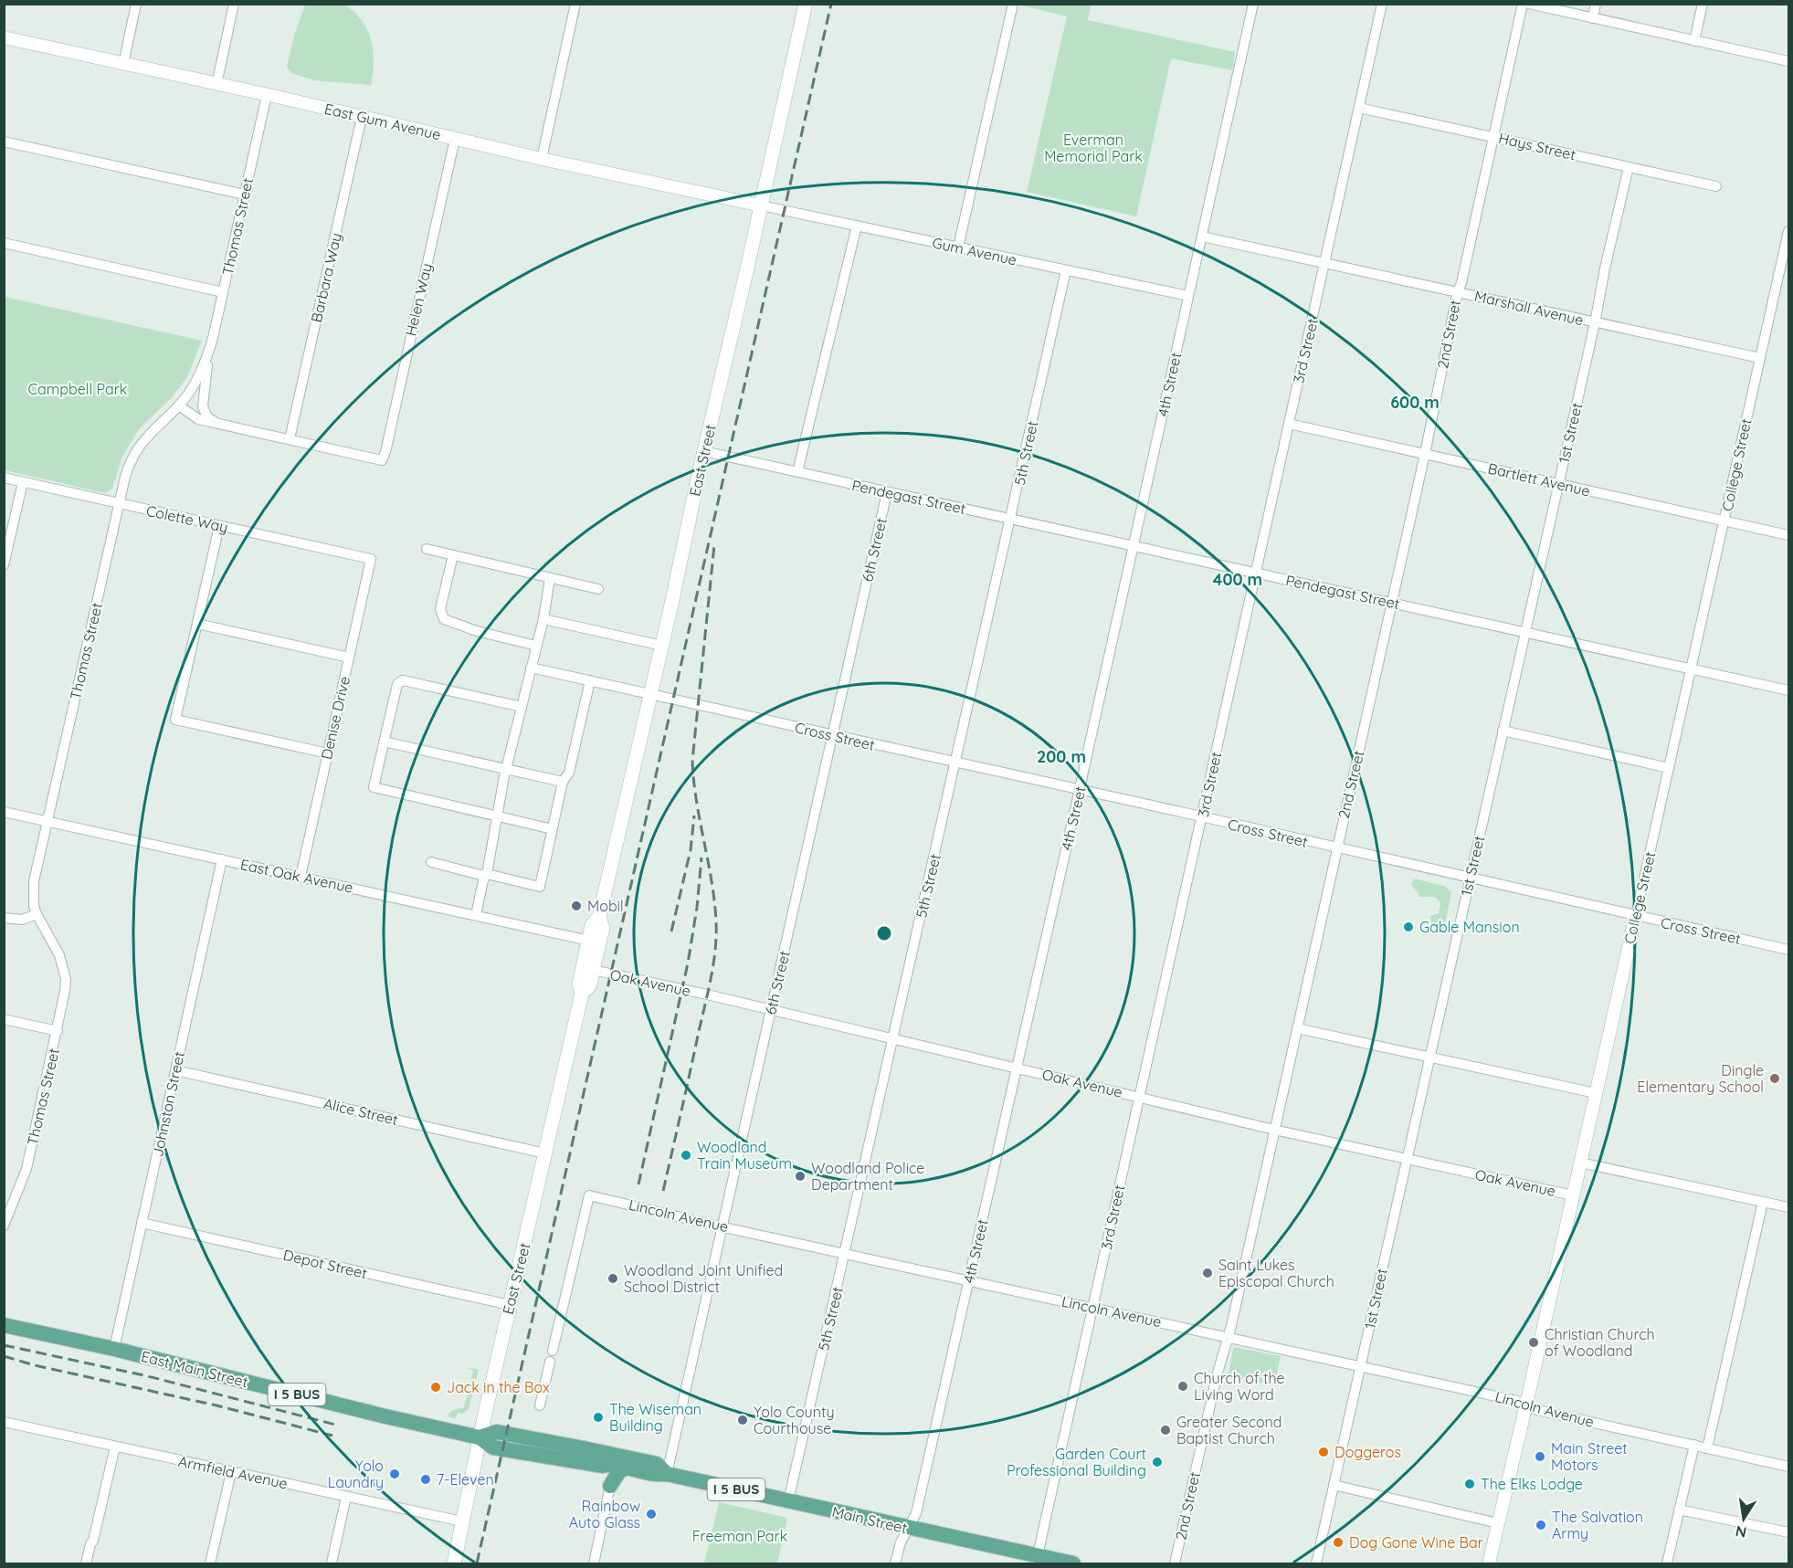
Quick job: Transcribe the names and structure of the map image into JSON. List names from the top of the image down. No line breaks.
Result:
{"streets":{"main road":["East Street","East Main Street","I 5 BUS","Main Street"],"street":["East Gum Avenue","Hays Street","Thomas Street","Gum Avenue","Barbara Way","Helen Way","Marshall Avenue","2nd Street","3rd Street","4th Street","1st Street","5th Street","College Street","Bartlett Avenue","Pendegast Street","Colette Way","6th Street","Denise Drive","Cross Street","East Oak Avenue","Oak Avenue","Johnston Street","Alice Street","Lincoln Avenue","Depot Street","Armfield Avenue"]},"crossings":[["East Gum Avenue","Thomas Street"],["East Gum Avenue","Gum Avenue"],["East Gum Avenue","Barbara Way"],["East Gum Avenue","Helen Way"],["East Gum Avenue","East Street"],["Hays Street","2nd Street"],["Hays Street","3rd Street"],["Hays Street","1st Street"],["Thomas Street","Colette Way"],["Thomas Street","East Oak Avenue"],["Gum Avenue","4th Street"],["Gum Avenue","5th Street"],["Gum Avenue","East Street"],["Barbara Way","Helen Way"],["Marshall Avenue","2nd Street"],["Marshall Avenue","3rd Street"],["Marshall Avenue","4th Street"],["Marshall Avenue","1st Street"],["Marshall Avenue","College Street"],["2nd Street","Bartlett Avenue"],["2nd Street","Pendegast Street"],["2nd Street","Cross Street"],["2nd Street","Oak Avenue"],["2nd Street","Lincoln Avenue"],["3rd Street","Bartlett Avenue"],["3rd Street","Pendegast Street"],["3rd Street","Cross Street"],["3rd Street","Oak Avenue"],["3rd Street","Lincoln Avenue"],["3rd Street","Main Street"],["4th Street","Pendegast Street"],["4th Street","Cross Street"],["4th Street","Oak Avenue"],["4th Street","Lincoln Avenue"],["4th Street","Main Street"],["1st Street","Bartlett Avenue"],["1st Street","Pendegast Street"],["1st Street","Cross Street"],["1st Street","Oak Avenue"],["1st Street","Lincoln Avenue"],["5th Street","Pendegast Street"],["5th Street","Cross Street"],["5th Street","Oak Avenue"],["5th Street","Lincoln Avenue"],["5th Street","Main Street"],["East Street","Pendegast Street"],["East Street","Cross Street"],["East Street","East Oak Avenue"],["East Street","Oak Avenue"],["East Street","Alice Street"],["East Street","Depot Street"],["East Street","East Main Street"],["East Street","Armfield Avenue"],["East Street","Main Street"],["College Street","Bartlett Avenue"],["College Street","Pendegast Street"],["College Street","Cross Street"],["College Street","Oak Avenue"],["College Street","Lincoln Avenue"],["Pendegast Street","6th Street"],["Colette Way","Denise Drive"],["6th Street","Cross Street"],["6th Street","Oak Avenue"],["6th Street","Lincoln Avenue"],["6th Street","Main Street"],["Denise Drive","East Oak Avenue"],["East Oak Avenue","Johnston Street"],["Johnston Street","Alice Street"],["Johnston Street","Depot Street"],["Johnston Street","East Main Street"],["East Main Street","Main Street"]],"parks":["Everman Memorial Park","Campbell Park","Freeman Park"],"places":["Mobil","Gable Mansion","Dingle Elementary School","Woodland Train Museum","Woodland Police Department","Saint Lukes Episcopal Church","Woodland Joint Unified School District","Christian Church of Woodland","Church of the Living Word","Jack in the Box","The Wiseman Building","Yolo County Courthouse","Greater Second Baptist Church","Doggeros","Main Street Motors","Garden Court Professional Building","Yolo Laundry","7-Eleven","The Elks Lodge","Rainbow Auto Glass","The Salvation Army","Dog Gone Wine Bar"],"north":"bottom","rings":["600 m","400 m","200 m"]}
